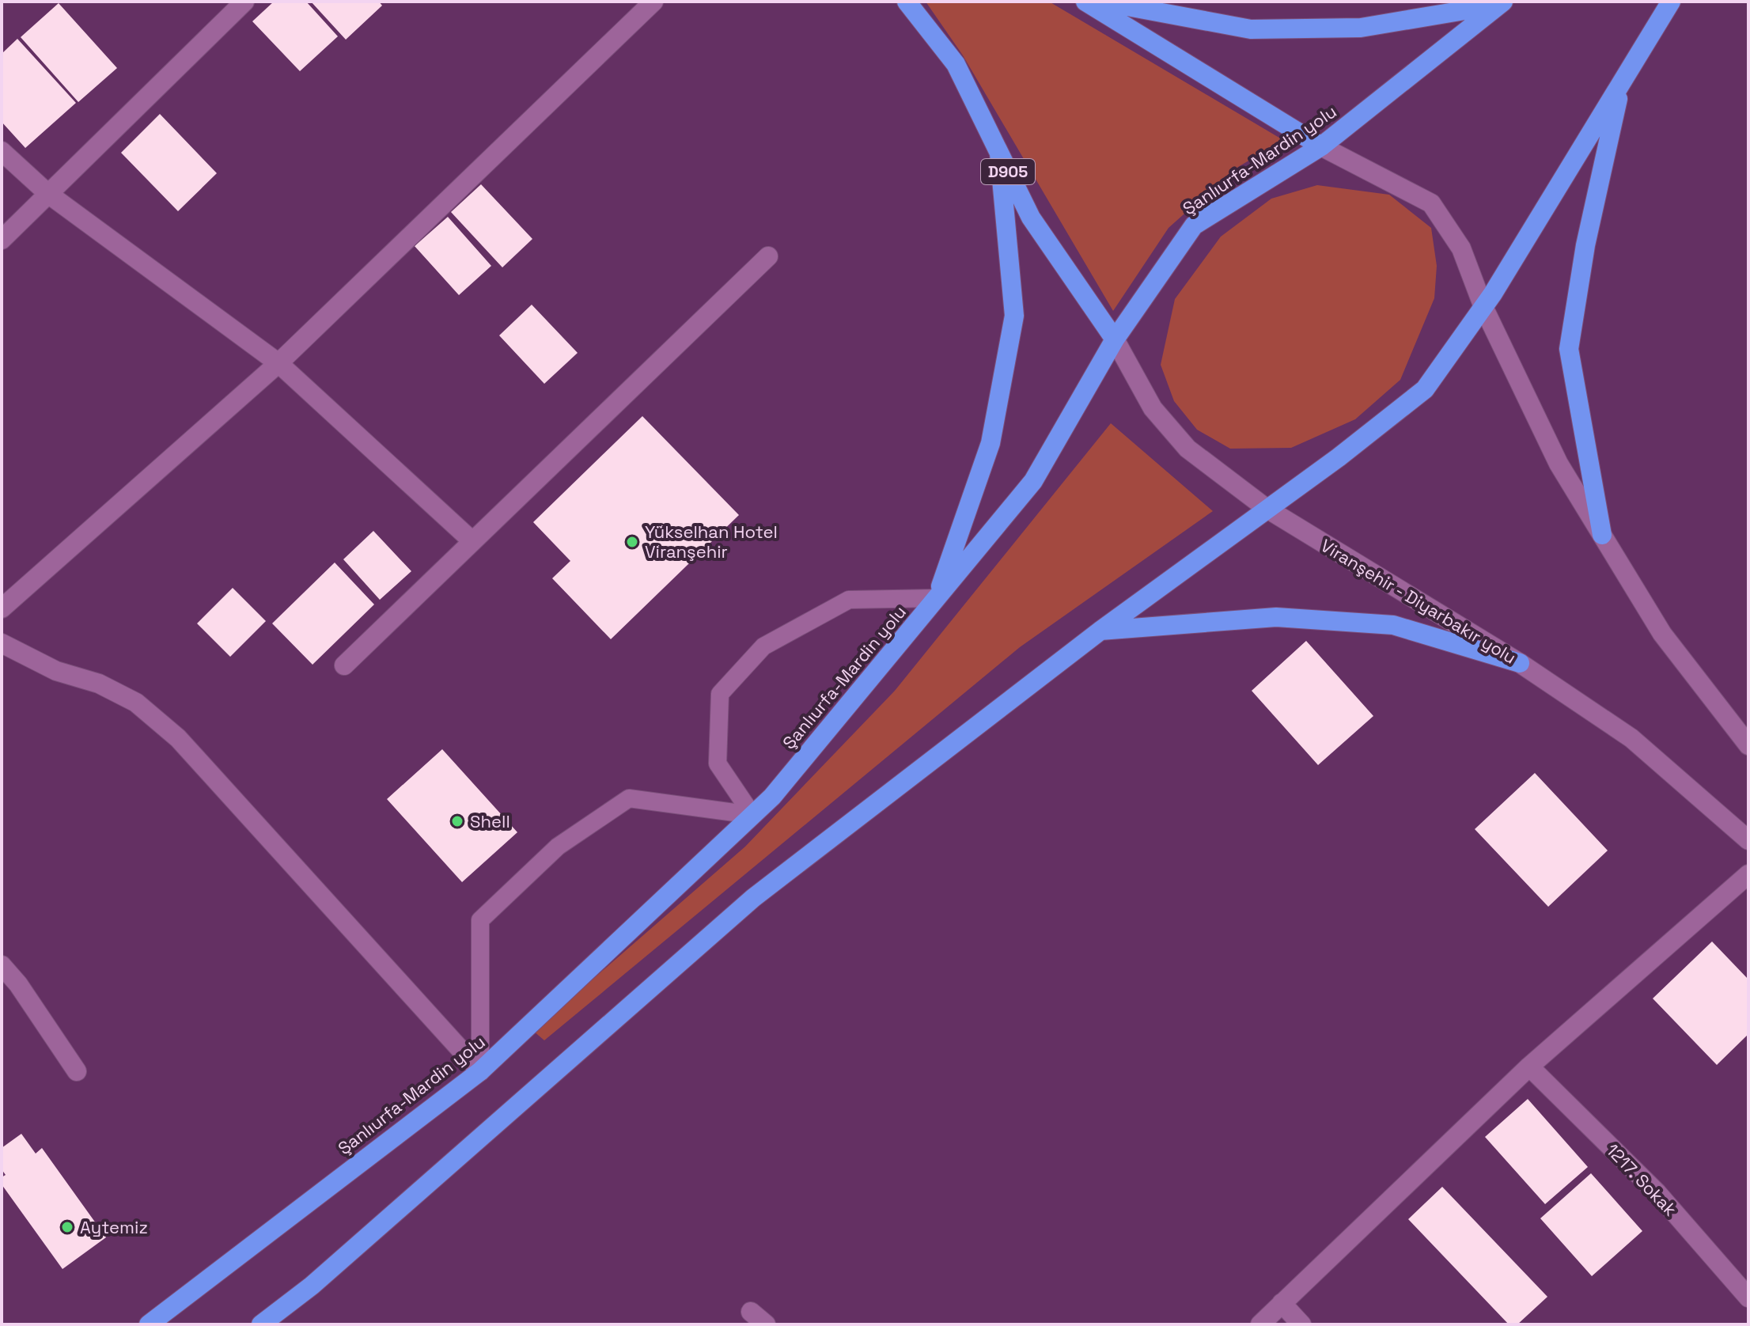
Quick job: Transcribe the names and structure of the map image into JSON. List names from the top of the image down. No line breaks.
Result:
{"streets":{"highway":["Şanlıurfa-Mardin yolu","D905"],"street":["Viranşehir - Diyarbakır yolu","1217. Sokak"]},"crossings":[["Şanlıurfa-Mardin yolu","D905"],["Şanlıurfa-Mardin yolu","Viranşehir - Diyarbakır yolu"],["D905","Viranşehir - Diyarbakır yolu"]],"places":["Yükselhan Hotel Viranşehir","Shell","Aytemiz"]}
